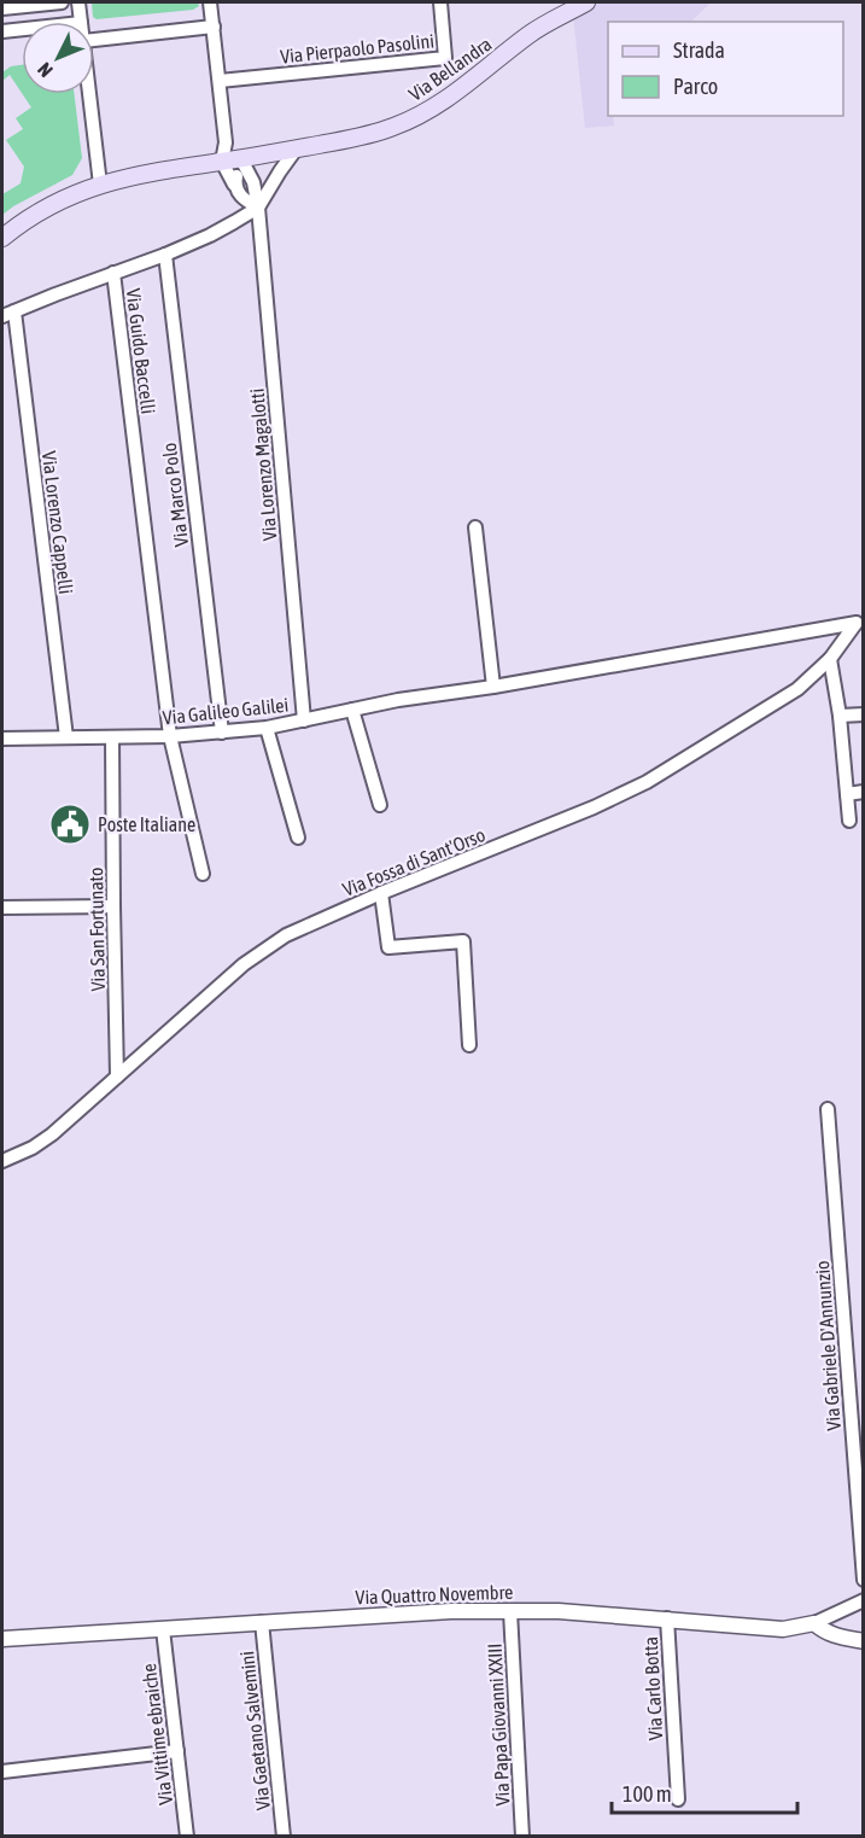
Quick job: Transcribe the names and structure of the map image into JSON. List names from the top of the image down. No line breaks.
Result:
{"streets":{"main road":["Via Bellandra"],"street":["Via Pierpaolo Pasolini","Via Guido Baccelli","Via Lorenzo Magalotti","Via Marco Polo","Via Lorenzo Cappelli","Via Galileo Galilei","Via Fossa di Sant'Orso","Via San Fortunato","Via Gabriele D'Annunzio","Via Quattro Novembre","Via Carlo Botta","Via Papa Giovanni XXIII","Via Gaetano Salvemini","Via Vittime ebraiche"]},"crossings":[["Via Bellandra","Via Lorenzo Magalotti"],["Via Guido Baccelli","Via Galileo Galilei"],["Via Lorenzo Magalotti","Via Galileo Galilei"],["Via Marco Polo","Via Galileo Galilei"],["Via Lorenzo Cappelli","Via Galileo Galilei"],["Via Galileo Galilei","Via Fossa di Sant'Orso"],["Via Galileo Galilei","Via San Fortunato"],["Via Fossa di Sant'Orso","Via San Fortunato"],["Via Quattro Novembre","Via Carlo Botta"],["Via Quattro Novembre","Via Papa Giovanni XXIII"],["Via Quattro Novembre","Via Gaetano Salvemini"],["Via Quattro Novembre","Via Vittime ebraiche"]],"places":{"public building":["Poste Italiane"]},"legend":["Strada","Parco"],"scale_bar":"100 m","north":"bottom left"}
